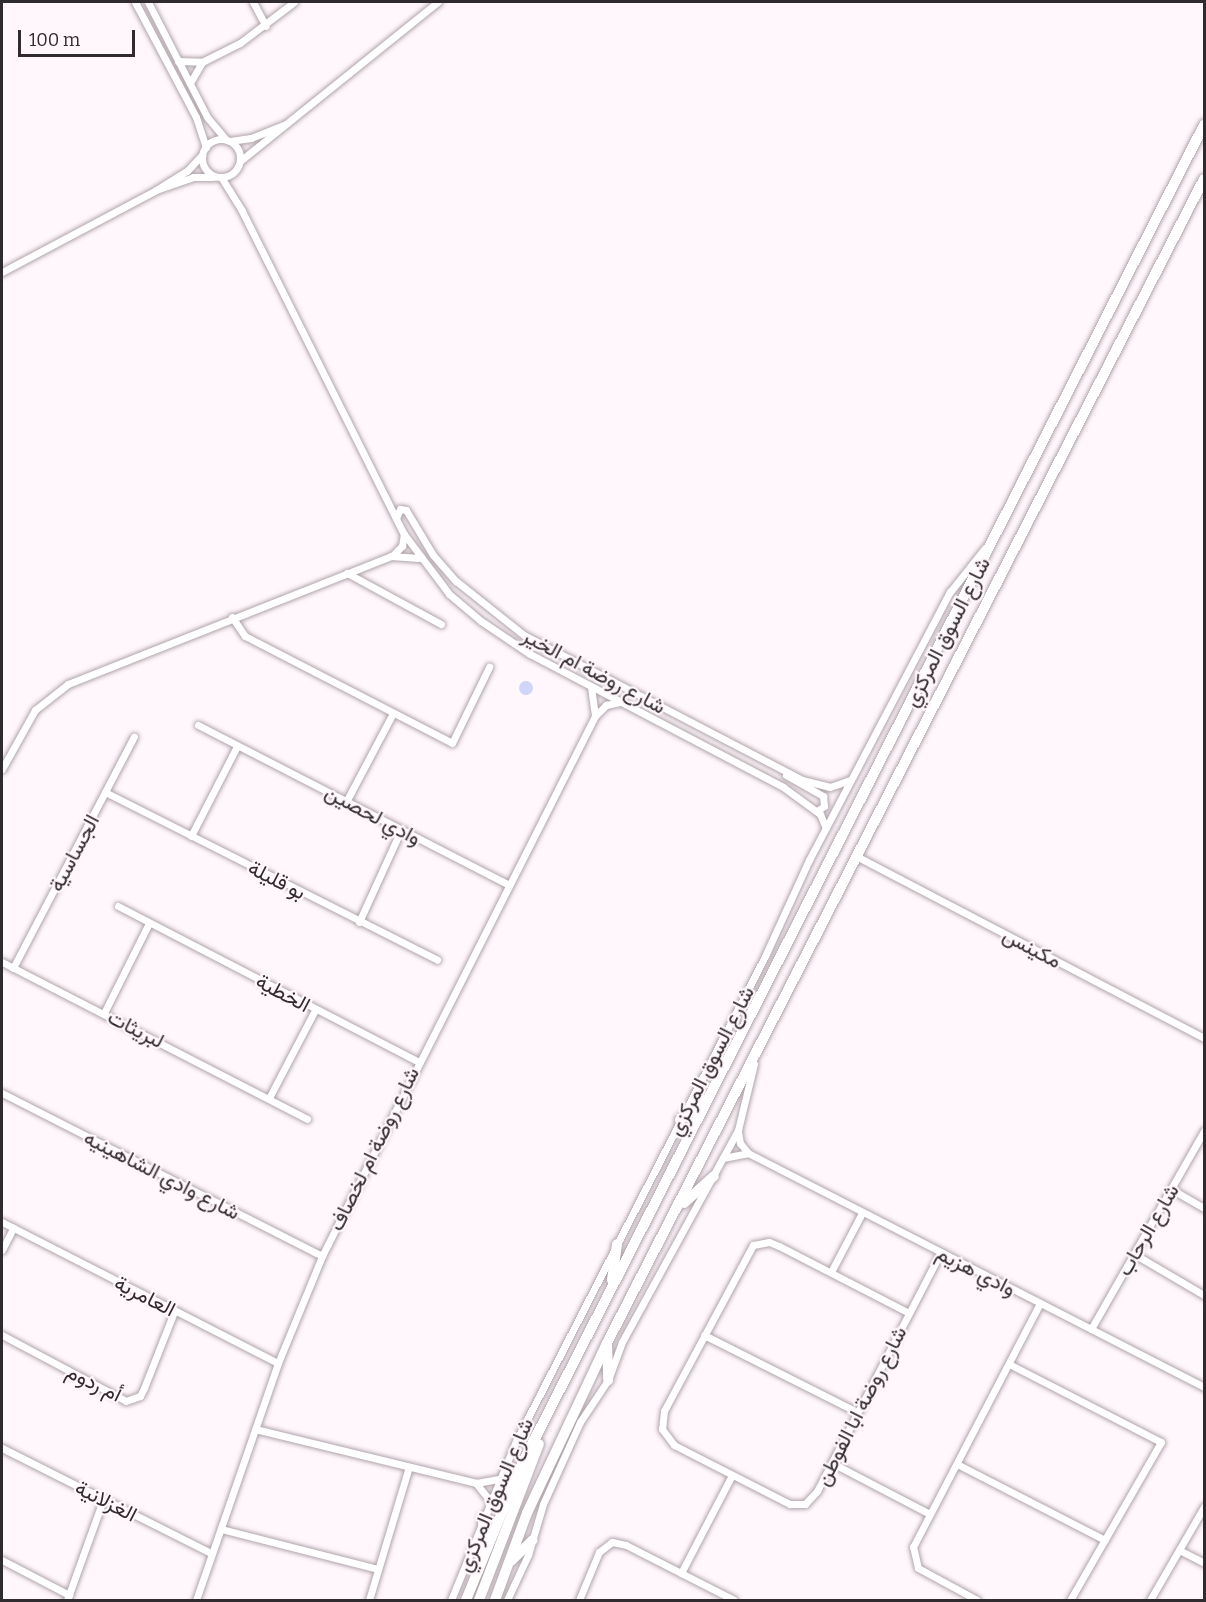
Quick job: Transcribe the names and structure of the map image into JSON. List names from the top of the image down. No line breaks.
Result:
{"streets":{"main road":["شارع السوق المركزي"],"street":["شارع روضة ام الخير","وادي لحصين","الجساسية","بو قليلة","مكينس","الخطية","لبريثات","شارع روضة ام لخصاف","شارع وادي الشاهينيه","شارع الرحاب","وادي هزيم","العامرية","أم ردوم","شارع روضة ابا الفوطن","الغزلانية"]},"crossings":[["شارع السوق المركزي","شارع روضة ام الخير"],["شارع السوق المركزي","مكينس"],["وادي لحصين","شارع روضة ام لخصاف"],["الجساسية","بو قليلة"],["الجساسية","لبريثات"],["الخطية","شارع روضة ام لخصاف"],["شارع روضة ام لخصاف","شارع وادي الشاهينيه"],["شارع روضة ام لخصاف","العامرية"],["شارع روضة ام لخصاف","الغزلانية"],["شارع الرحاب","وادي هزيم"],["وادي هزيم","شارع روضة ابا الفوطن"],["العامرية","أم ردوم"]],"scale_bar":"100 m"}
